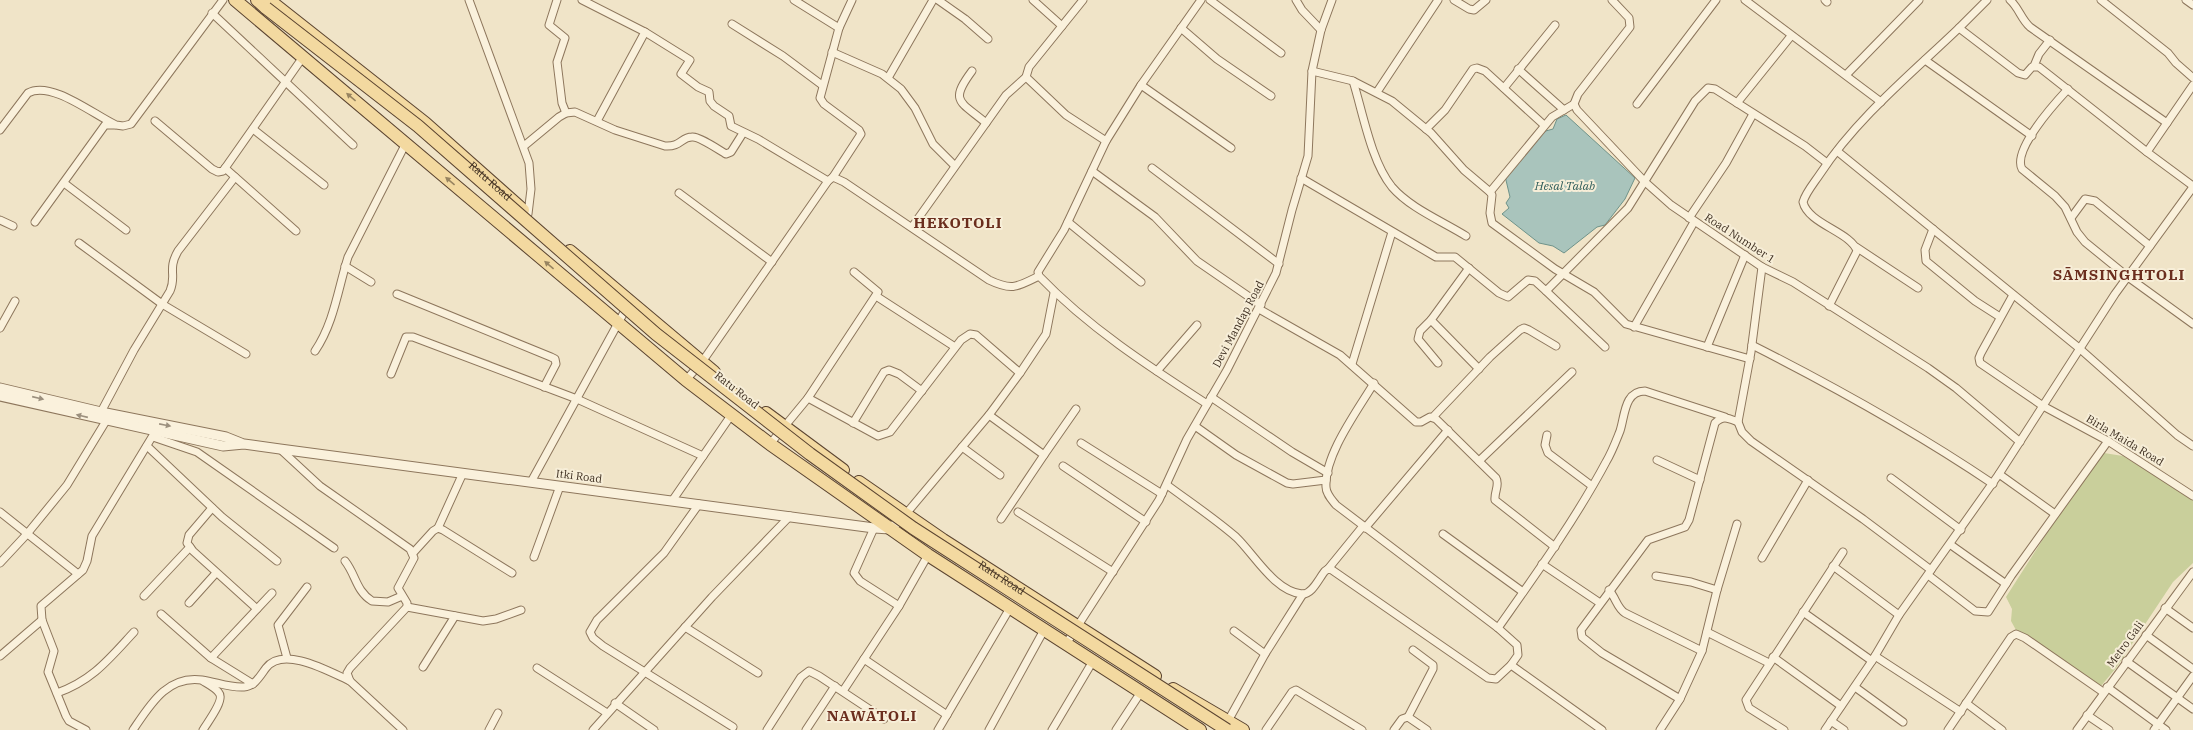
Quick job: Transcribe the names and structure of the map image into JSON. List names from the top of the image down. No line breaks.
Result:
{"streets":{"main road":["Ratu Road"],"street":["Road Number 1","Devi Mandap Road","Birla Maida Road","Itki Road","Metro Gali"]},"crossings":[["Ratu Road","Devi Mandap Road"],["Ratu Road","Itki Road"]],"districts":["HEKOTOLI","SĀMSINGHTOLI","NAWĀTOLI"],"water":["Hesal Talab"]}
